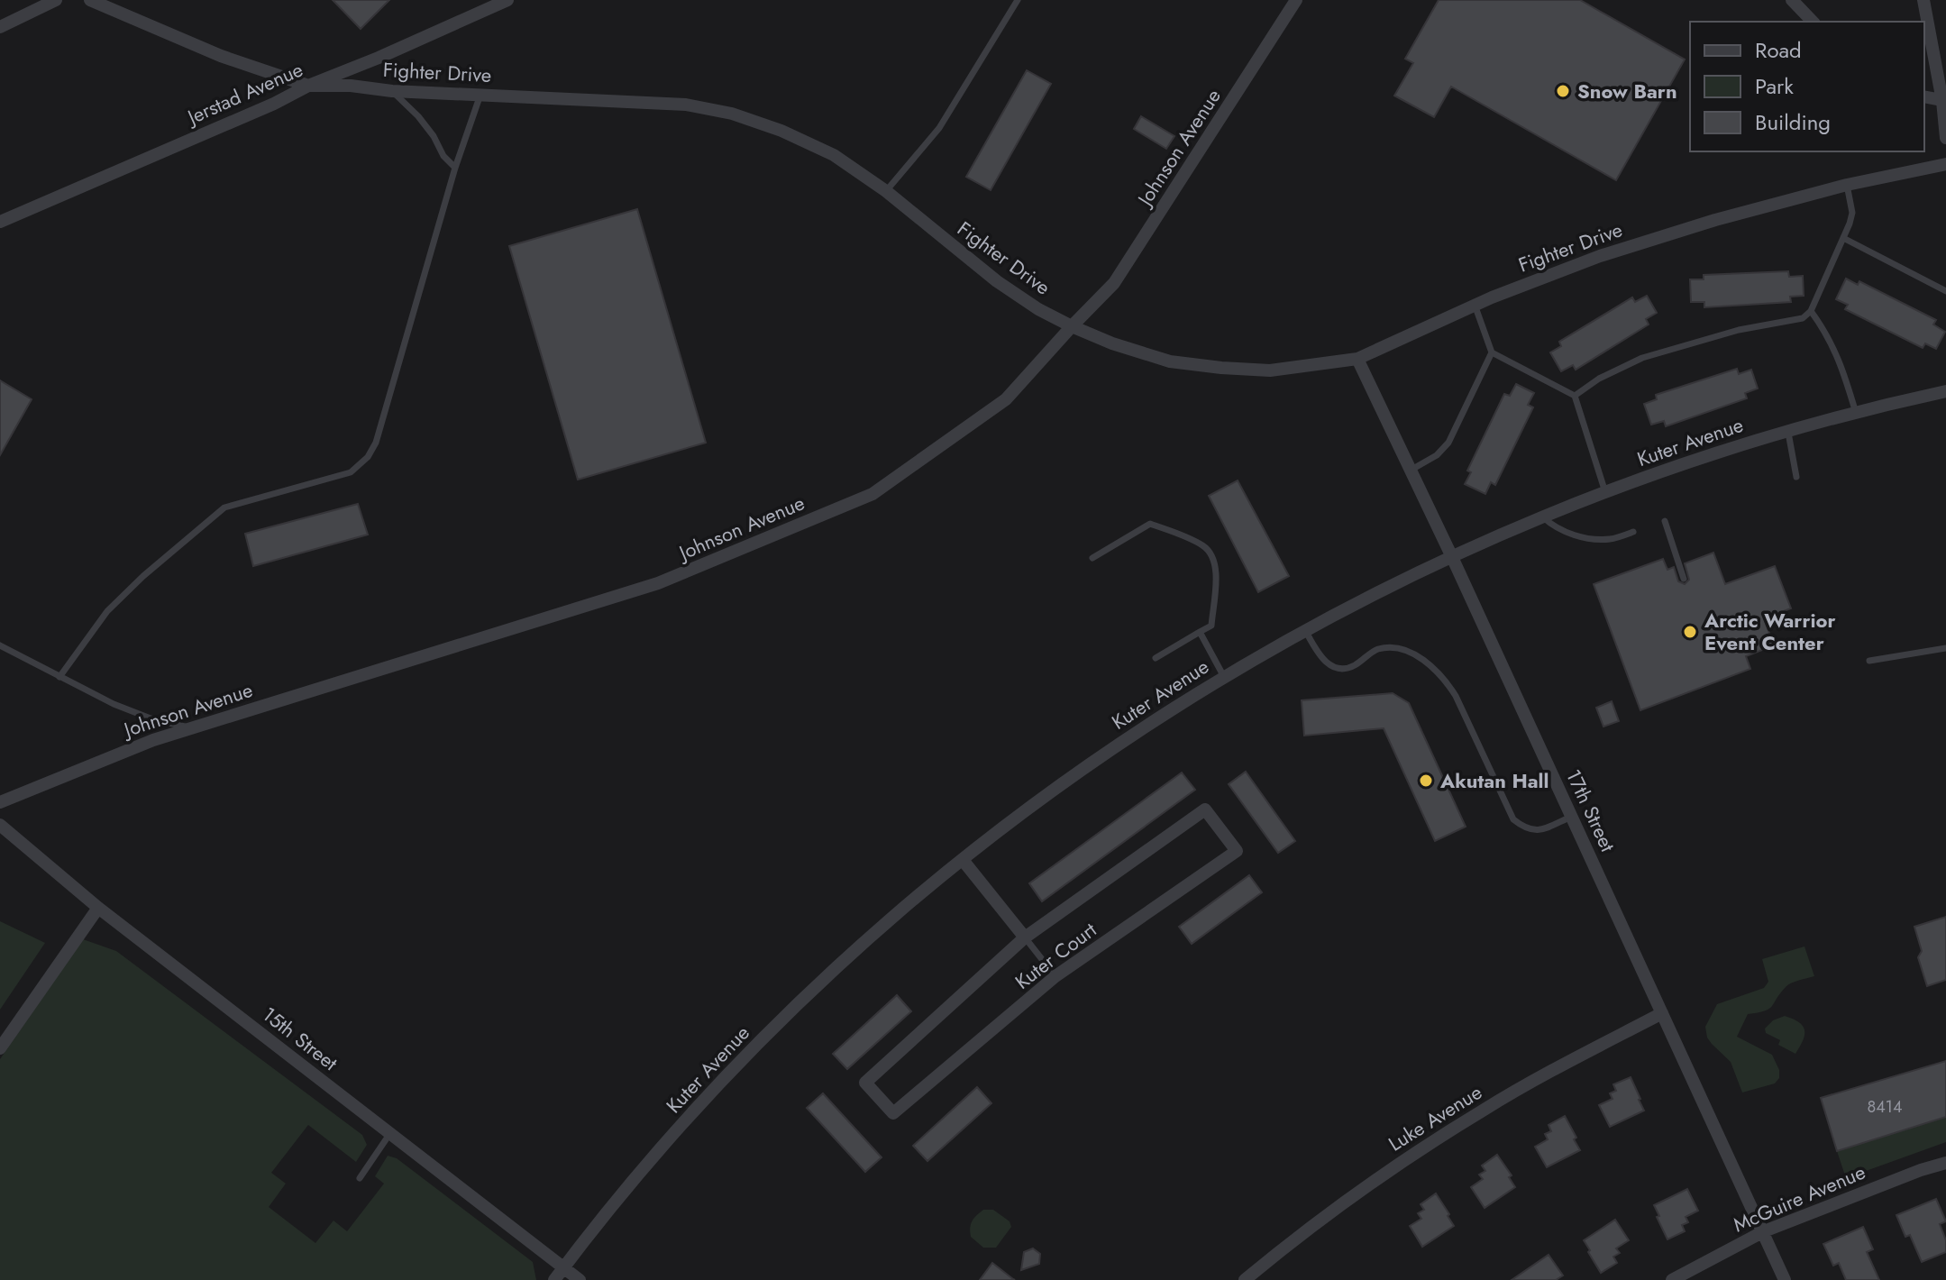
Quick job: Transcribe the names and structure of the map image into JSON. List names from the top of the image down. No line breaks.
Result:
{"streets":{"street":["Fighter Drive","Jerstad Avenue","Johnson Avenue","Kuter Avenue","17th Street","Kuter Court","15th Street","Luke Avenue","McGuire Avenue"]},"crossings":[["Fighter Drive","Jerstad Avenue"],["Fighter Drive","Johnson Avenue"],["Fighter Drive","17th Street"],["Kuter Avenue","17th Street"],["Kuter Avenue","Kuter Court"],["Kuter Avenue","15th Street"],["17th Street","Luke Avenue"],["17th Street","McGuire Avenue"]],"places":["Snow Barn","Arctic Warrior Event Center","Akutan Hall"],"house_numbers":["8414"],"legend":["Road","Park","Building"]}
